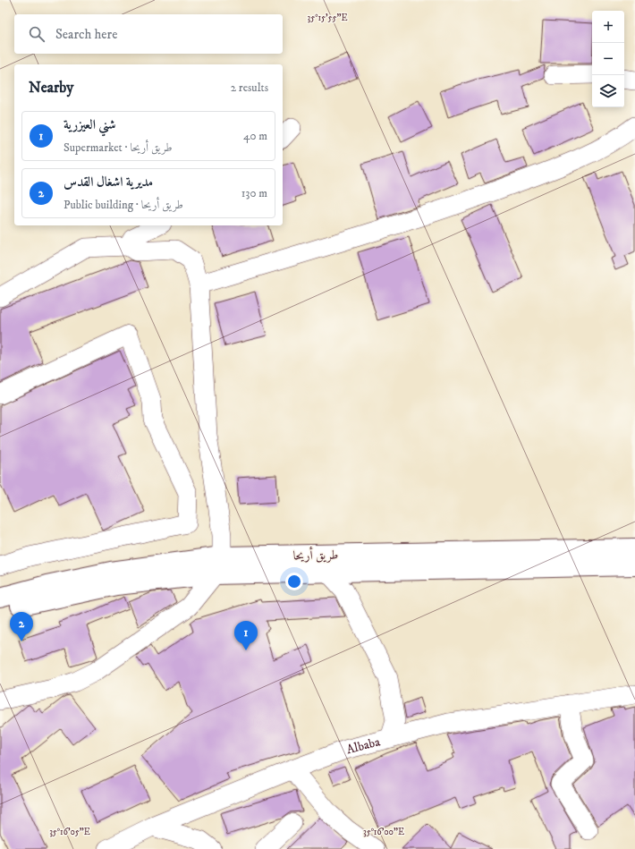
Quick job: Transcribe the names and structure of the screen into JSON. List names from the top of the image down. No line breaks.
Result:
{"streets":{"main road":["طريق أريحا"],"street":["Albaba"]},"page":{"map_buttons":["+","−"],"search":"Search here","heading":["Nearby","2 results"],"list":[{"mark":"1","name":"شني العيزرية","note":"Supermarket · طريق أريحا","value":"40 m"},{"mark":"2","name":"مديرية اشغال القدس","note":"Public building · طريق أريحا","value":"130 m"}],"pins":["2","1"]},"coordinates":["35°15'55\"E","35°16'05\"E","35°16'00\"E"]}
